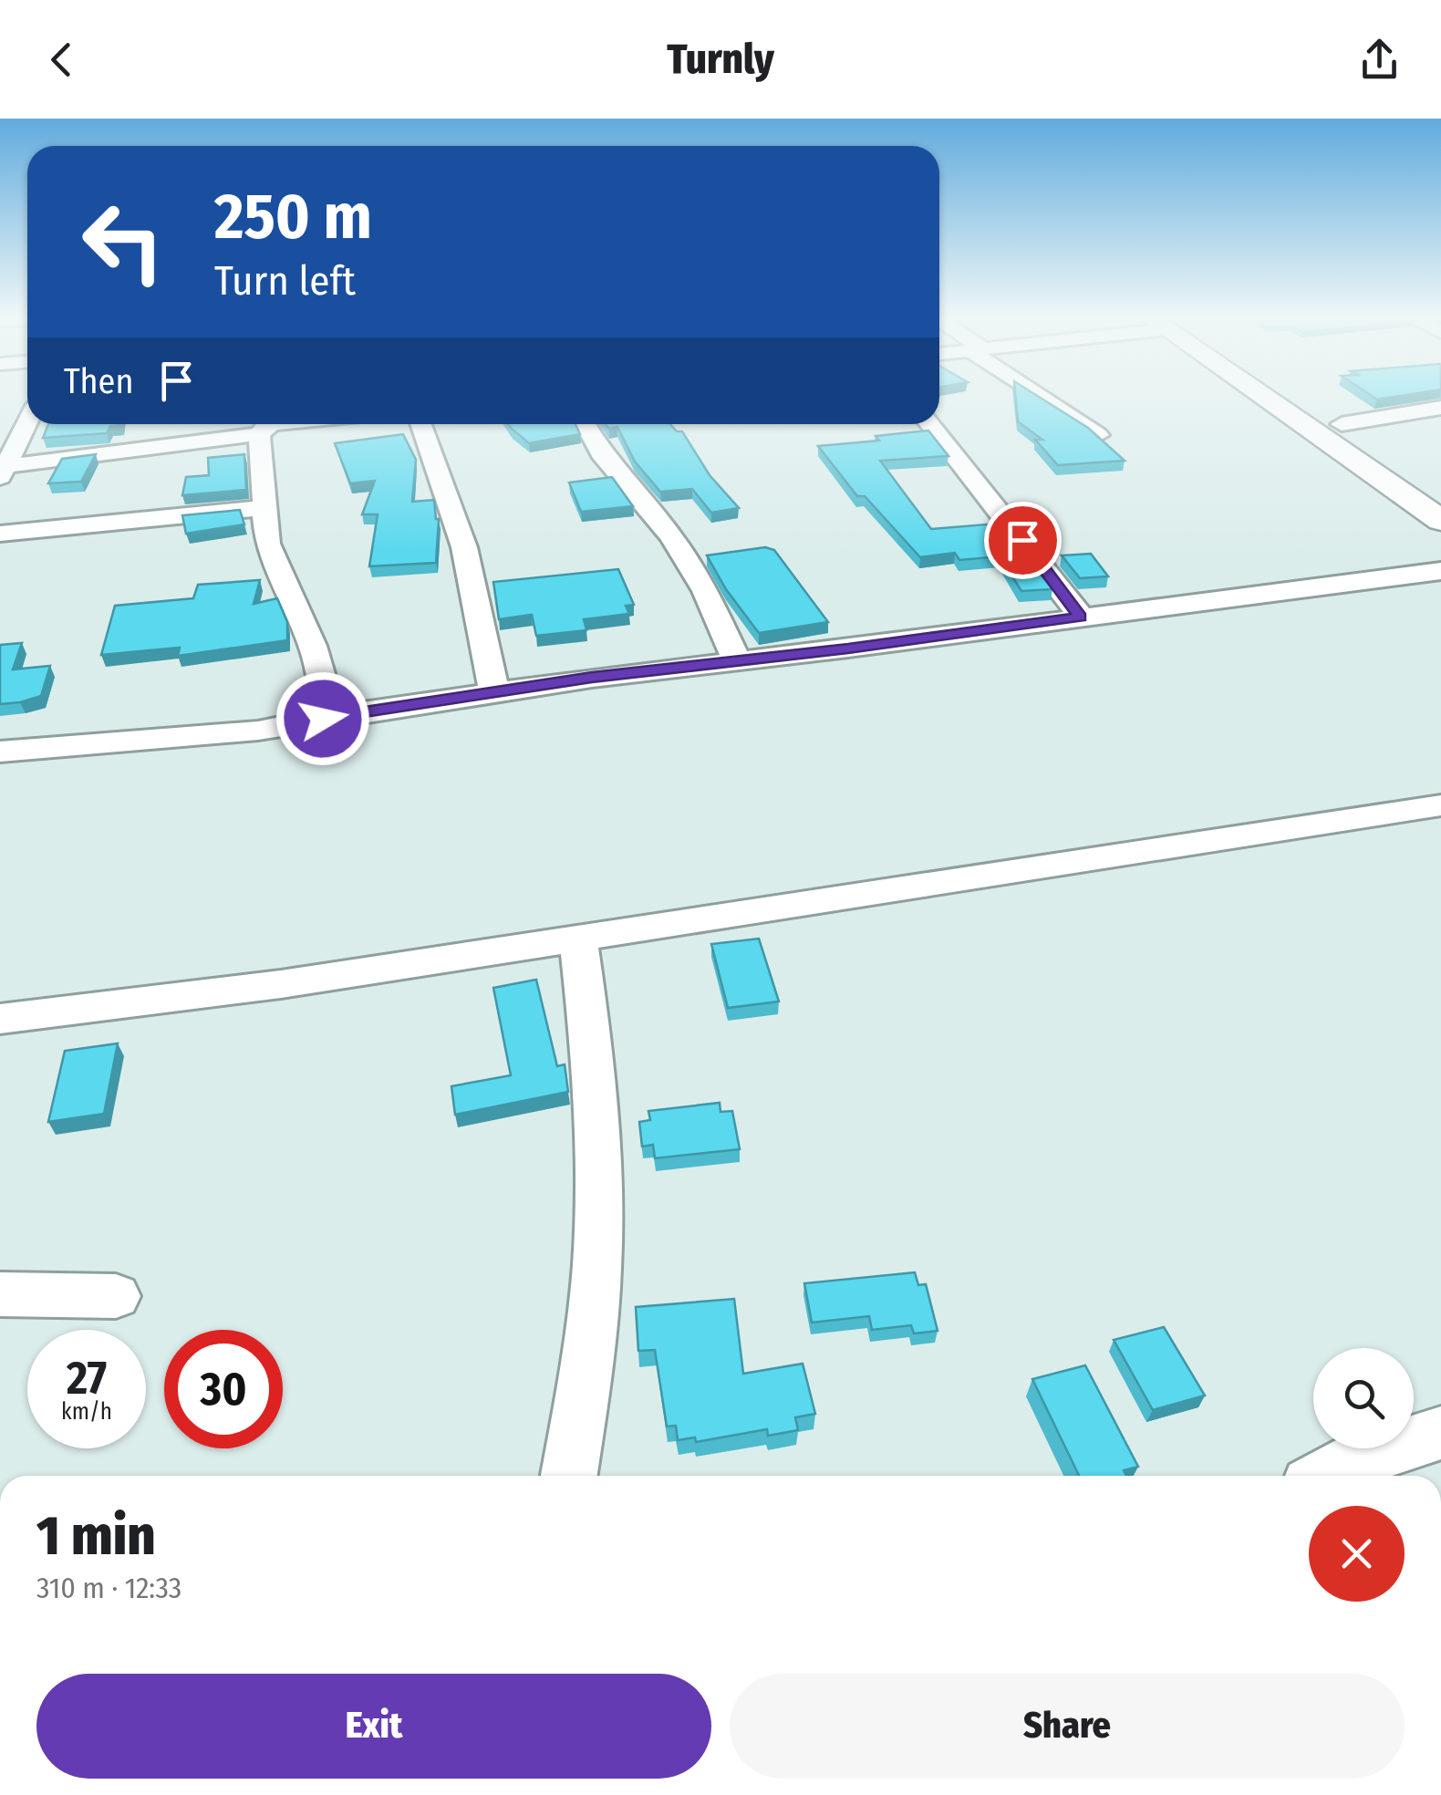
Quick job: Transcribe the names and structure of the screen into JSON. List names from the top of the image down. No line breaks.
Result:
{"page":{"header":"Turnly","turn":["250 m","Turn left"],"then":"Then","speed":"27 km/h","limit":"30","heading":["1 min","310 m · 12:33"],"buttons":["Exit","Share"]}}
